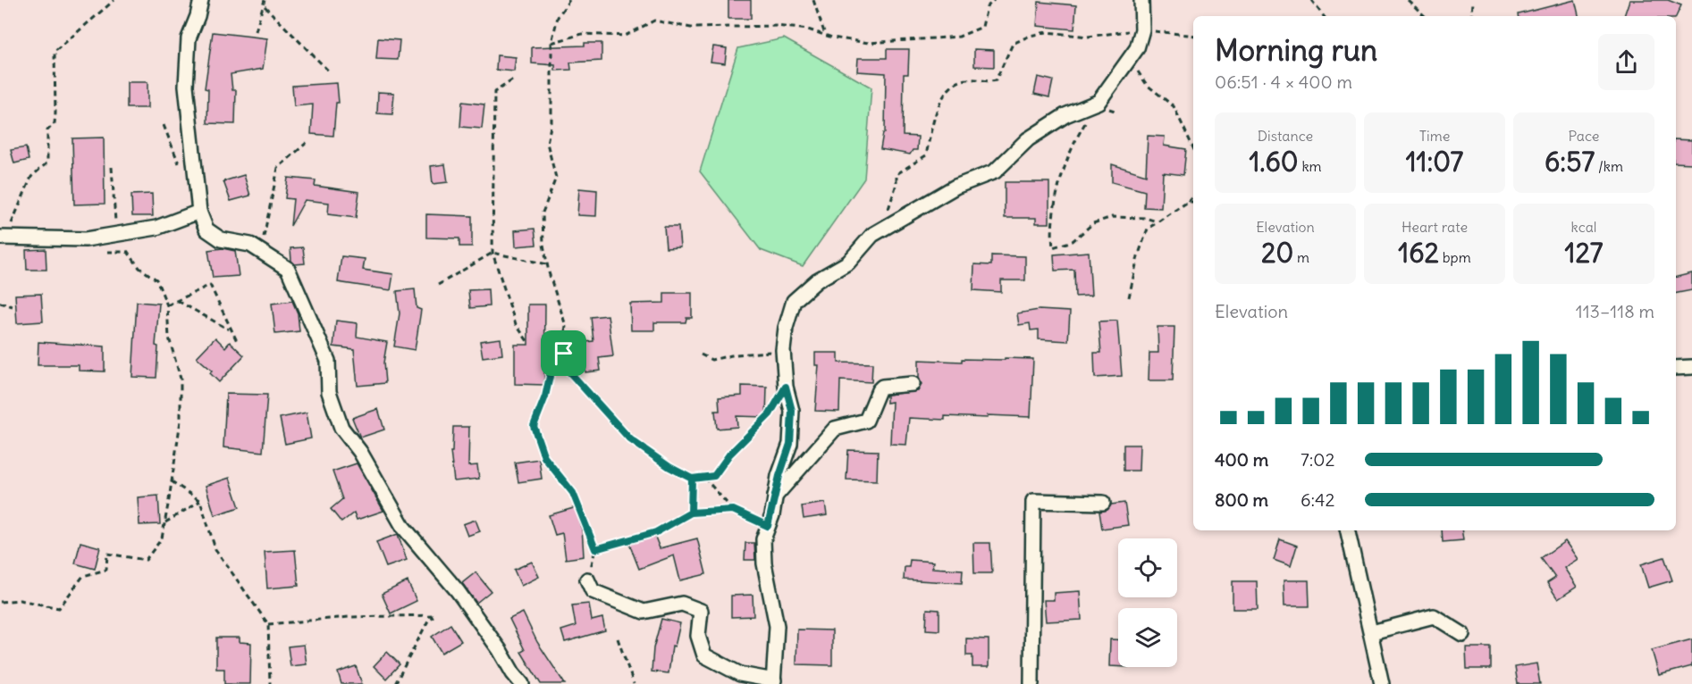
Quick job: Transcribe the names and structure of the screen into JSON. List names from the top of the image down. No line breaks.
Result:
{"page":{"heading":["Morning run","06:51 · 4 × 400 m"],"stats":[["Distance","1.60 km"],["Time","11:07"],["Pace","6:57 /km"],["Elevation","20 m"],["Heart rate","162 bpm"],["kcal","127"]],"chart":["Elevation","113–118 m"],"list":[{"name":"400 m","note":"7:02"},{"name":"800 m","note":"6:42"}]}}
